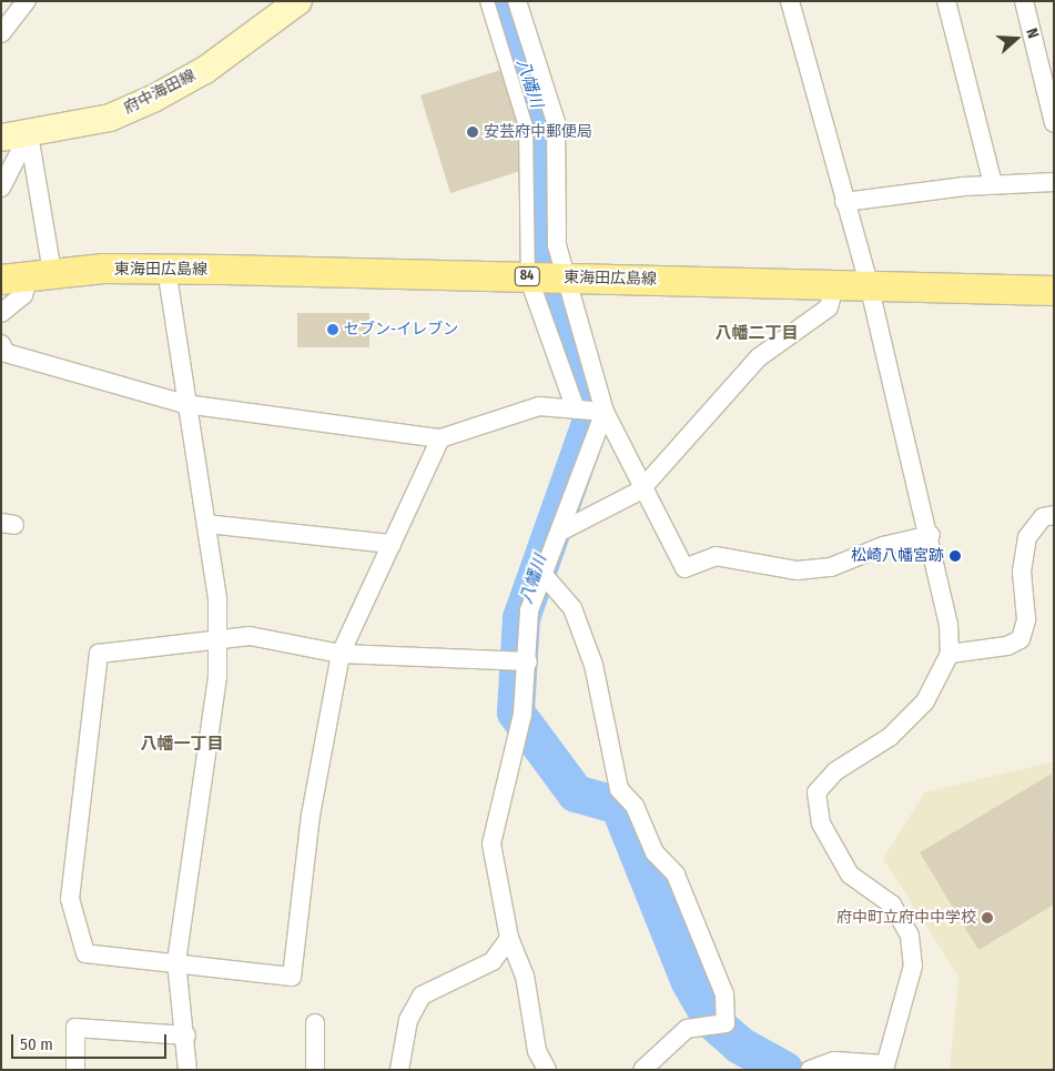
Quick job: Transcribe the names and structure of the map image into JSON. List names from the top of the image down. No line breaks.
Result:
{"streets":{"main road":["府中海田線","東海田広島線","84"]},"districts":["八幡二丁目","八幡一丁目"],"water":["八幡川"],"places":["安芸府中郵便局","セブン-イレブン","松崎八幡宮跡","府中町立府中中学校"],"scale_bar":"50 m","north":"right"}
